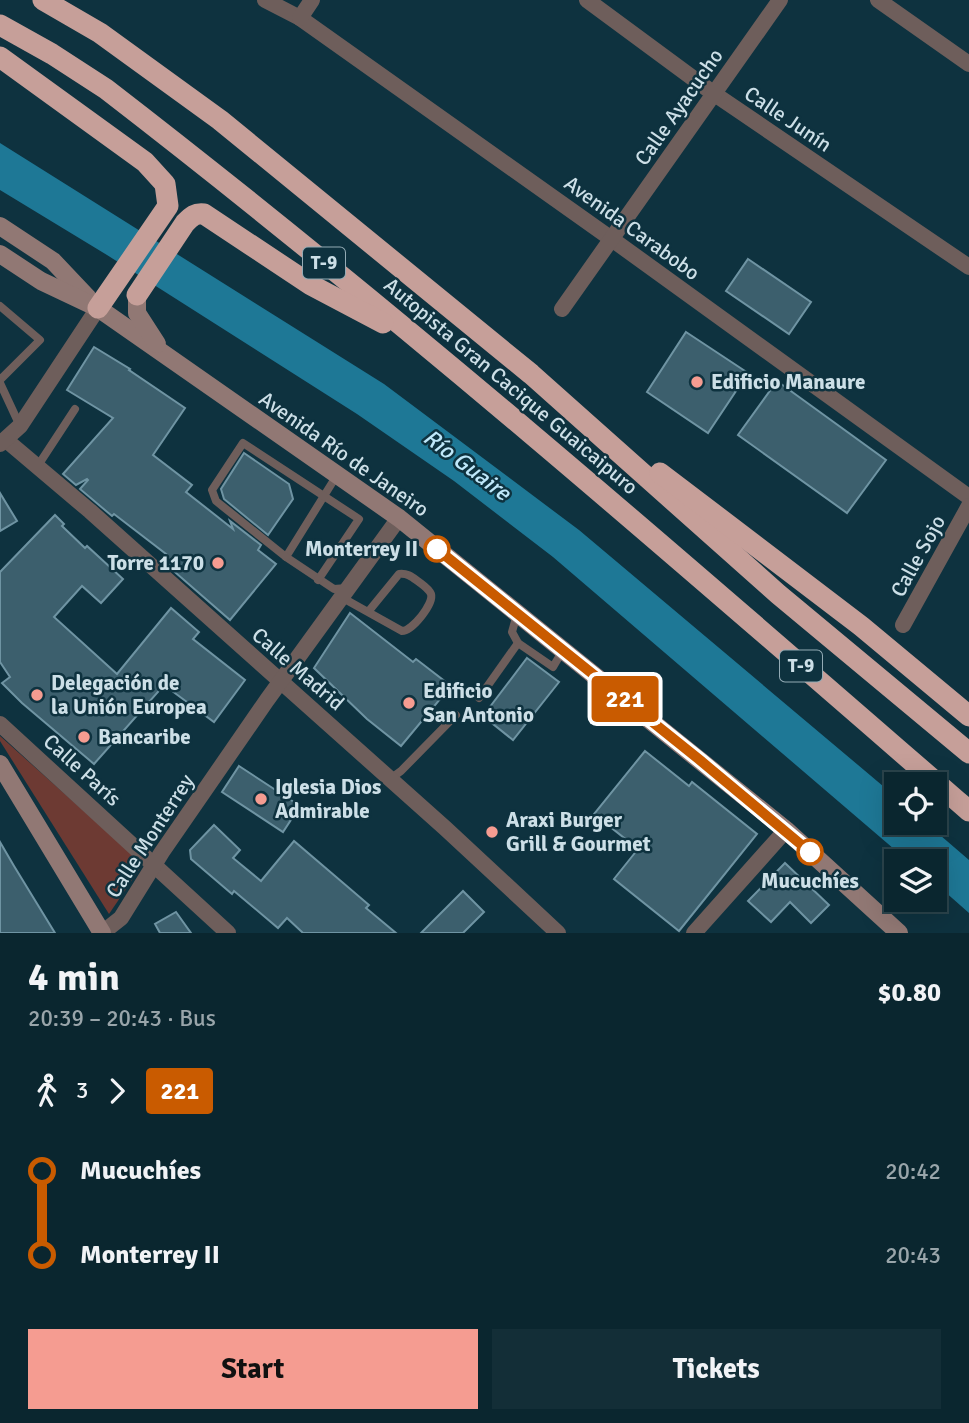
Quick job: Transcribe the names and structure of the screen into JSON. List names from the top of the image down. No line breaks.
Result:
{"streets":{"highway":["T-9","Autopista Gran Cacique Guaicaipuro"],"street":["Calle Ayacucho","Calle Junín","Avenida Carabobo","Avenida Río de Janeiro","Calle Sojo","Calle Madrid","Calle París","Calle Monterrey"]},"crossings":[["Calle Ayacucho","Calle Junín"],["Calle Ayacucho","Avenida Carabobo"],["T-9","Autopista Gran Cacique Guaicaipuro"],["T-9","Avenida Río de Janeiro"],["Avenida Río de Janeiro","Calle Monterrey"],["Calle Madrid","Calle Monterrey"],["Calle París","Calle Monterrey"]],"water":["Río Guaire"],"places":["Edificio Manaure","Monterrey II","Torre 1170","Delegación de la Unión Europea","Edificio San Antonio","Bancaribe","Iglesia Dios Admirable","Araxi Burger Grill & Gourmet","Mucuchíes"],"lines":["bus line 221"],"page":{"on_map":"221","heading":["4 min","20:39 – 20:43 · Bus","$0.80"],"legs":["3","221"],"list":[{"name":"Mucuchíes","value":"20:42"},{"name":"Monterrey II","value":"20:43"}],"buttons":["Start","Tickets"]}}
